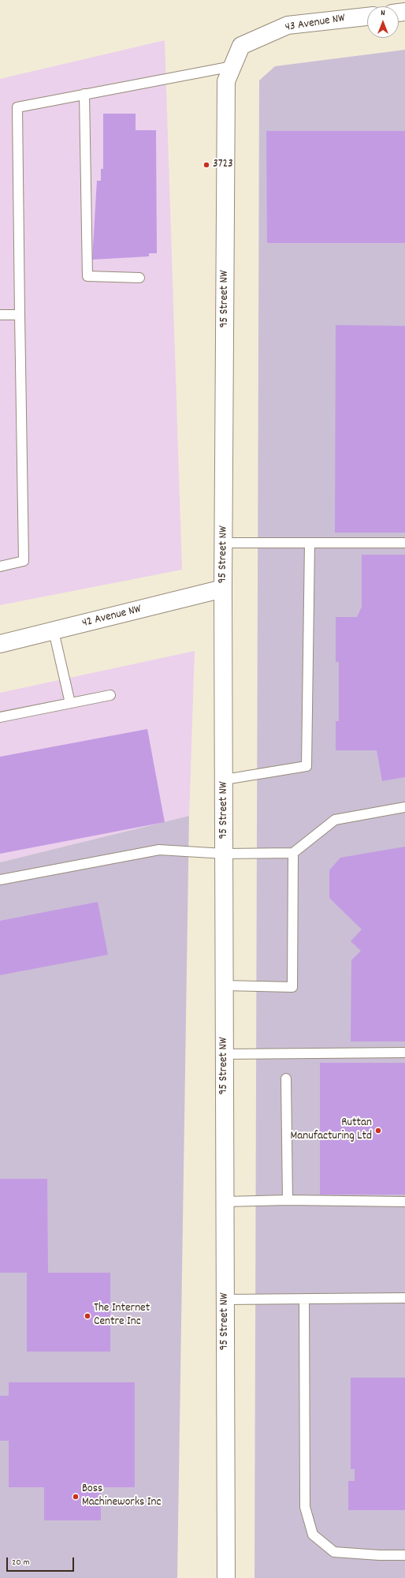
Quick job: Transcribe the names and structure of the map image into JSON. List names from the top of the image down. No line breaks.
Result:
{"streets":{"street":["43 Avenue NW","95 Street NW","42 Avenue NW"]},"crossings":[["43 Avenue NW","95 Street NW"],["95 Street NW","42 Avenue NW"]],"places":["3723","Ruttan Manufacturing Ltd","The Internet Centre Inc","Boss Machineworks Inc"],"scale_bar":"20 m","north":"top"}
